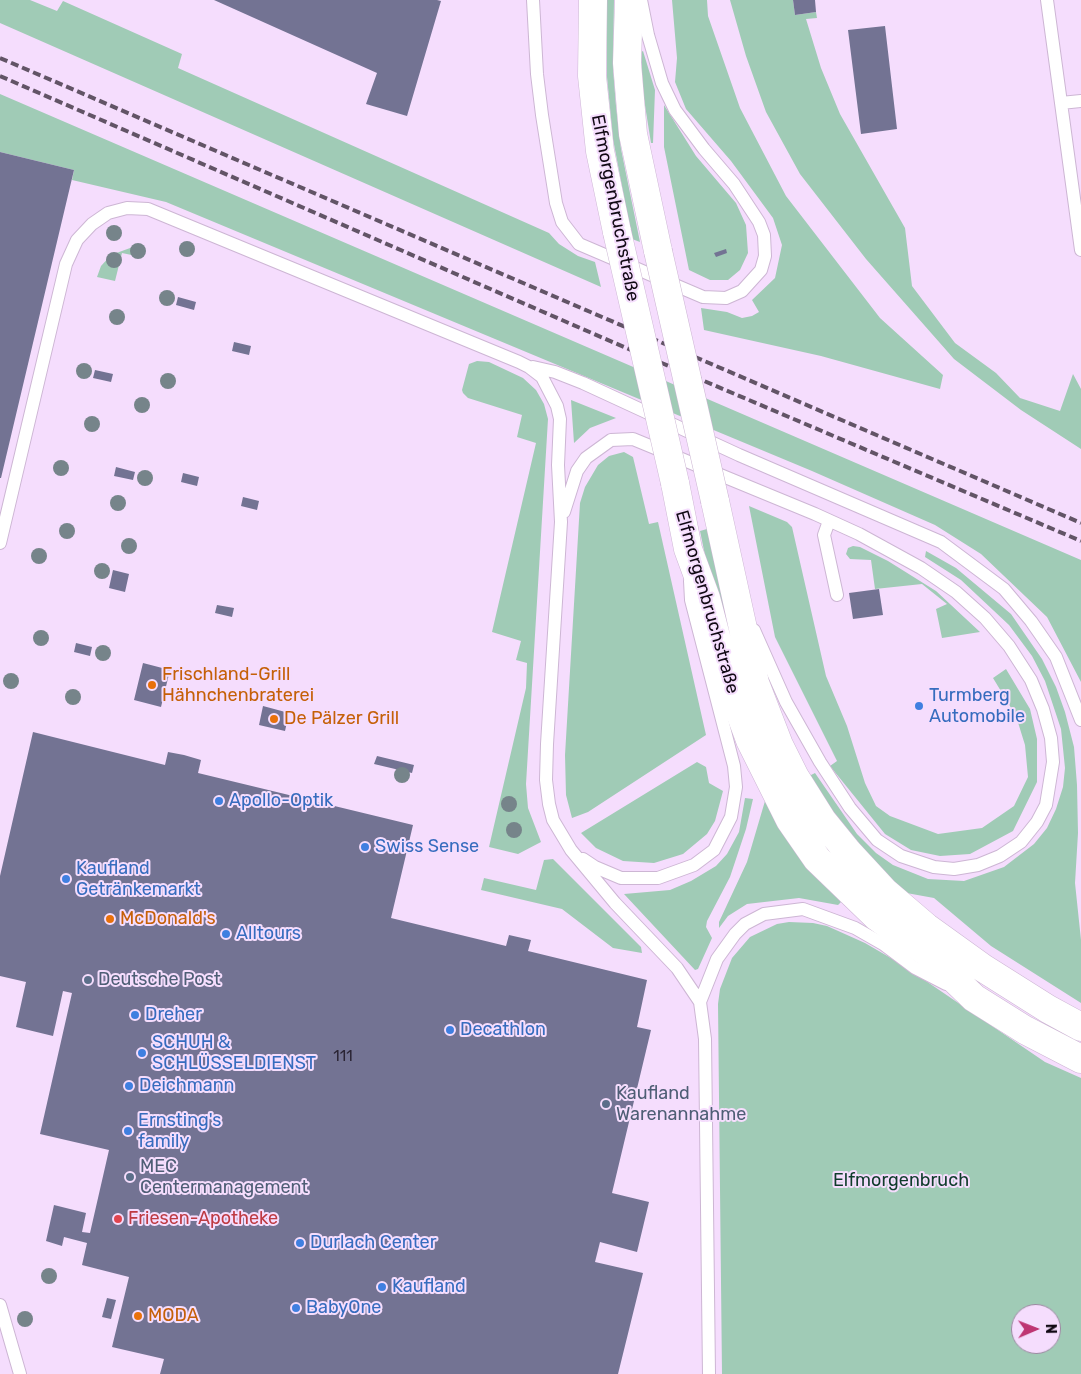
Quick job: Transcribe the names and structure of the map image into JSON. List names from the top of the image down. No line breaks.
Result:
{"streets":{"main road":["Elfmorgenbruchstraße"]},"parks":["Elfmorgenbruch"],"places":["Frischland-Grill Hähnchenbraterei","Turmberg Automobile","De Pälzer Grill","Apollo-Optik","Swiss Sense","Kaufland Getränkemarkt","McDonald's","Alltours","Deutsche Post","Dreher","Decathlon","SCHUH & SCHLÜSSELDIENST","Deichmann","Kaufland Warenannahme","Ernsting's family","MEC Centermanagement","Friesen-Apotheke","Durlach Center","Kaufland","BabyOne","MODA"],"house_numbers":["111"],"north":"right"}
